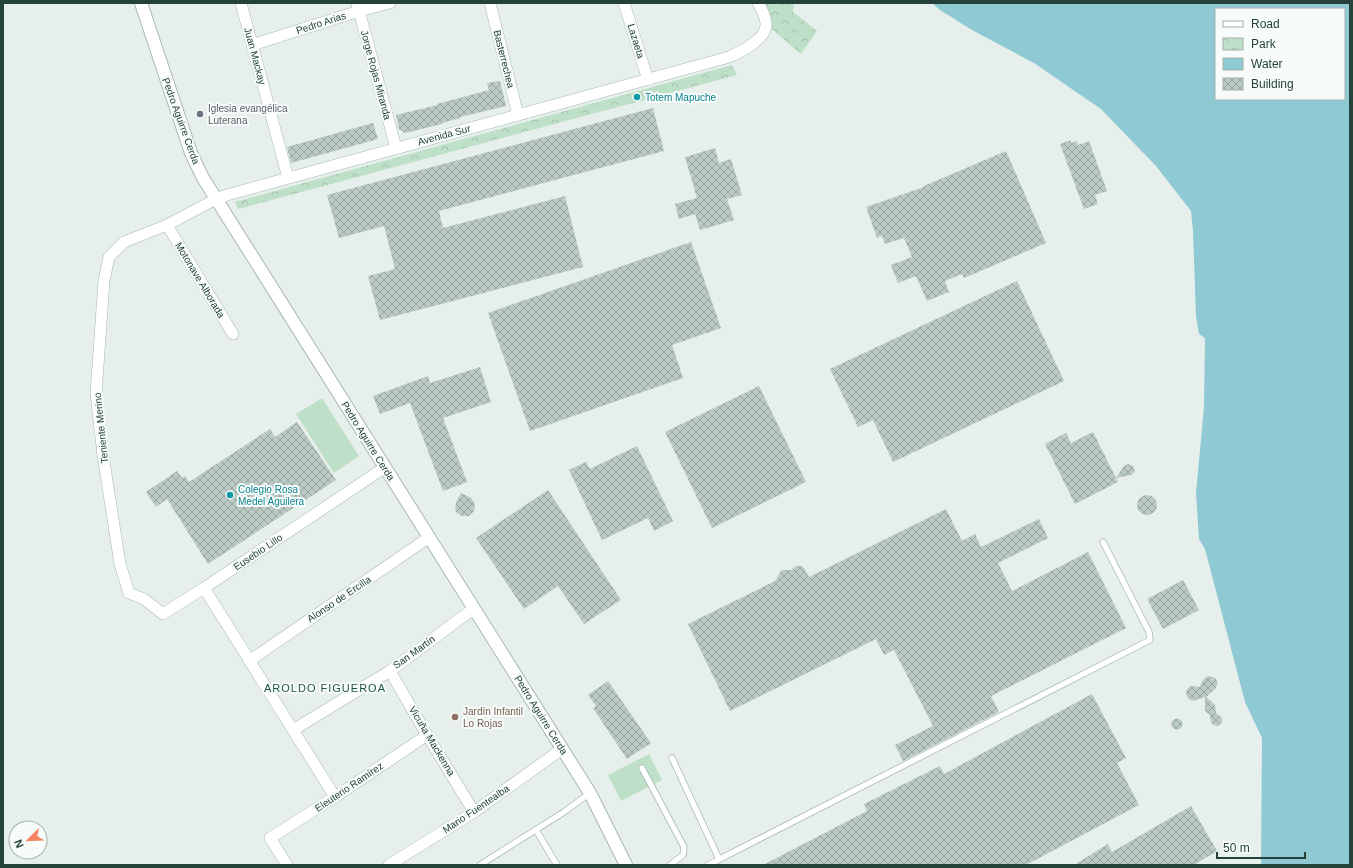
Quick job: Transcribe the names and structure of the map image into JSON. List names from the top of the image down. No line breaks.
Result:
{"streets":{"street":["Pedro Arias","Lazaeta","Juan Mackay","Basterrechea","Jorge Rojas Miranda","Pedro Aguirre Cerda","Avenida Sur","Motonave Alborada","Teniente Merino","Eusebio Lillo","Alonso de Ercilla","San Martín","Vicuña Mackenna","Eleuterio Ramírez","Mario Fuentealba"]},"crossings":[["Pedro Arias","Juan Mackay"],["Pedro Arias","Jorge Rojas Miranda"],["Lazaeta","Avenida Sur"],["Juan Mackay","Avenida Sur"],["Basterrechea","Avenida Sur"],["Jorge Rojas Miranda","Avenida Sur"],["Pedro Aguirre Cerda","Avenida Sur"],["Pedro Aguirre Cerda","Eusebio Lillo"],["Pedro Aguirre Cerda","Alonso de Ercilla"],["Pedro Aguirre Cerda","San Martín"],["Pedro Aguirre Cerda","Mario Fuentealba"],["Avenida Sur","Motonave Alborada"],["Avenida Sur","Teniente Merino"],["Teniente Merino","Eusebio Lillo"],["San Martín","Vicuña Mackenna"],["Vicuña Mackenna","Eleuterio Ramírez"],["Vicuña Mackenna","Mario Fuentealba"]],"districts":["AROLDO FIGUEROA"],"places":["Totem Mapuche","Iglesia evangélica Luterana","Colegio Rosa Medel Aguilera","Jardín Infantil Lo Rojas"],"legend":["Road","Park","Water","Building"],"scale_bar":"50 m","north":"bottom left"}
